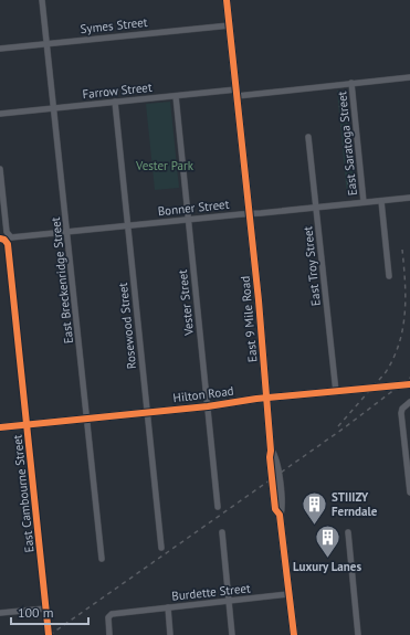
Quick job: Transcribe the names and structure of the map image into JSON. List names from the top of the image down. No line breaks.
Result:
{"streets":{"main road":["East 9 Mile Road","Hilton Road"],"street":["Symes Street","Farrow Street","East Saratoga Street","Bonner Street","East Troy Street","East Breckenridge Street","Vester Street","Rosewood Street","East Cambourne Street","Burdette Street"]},"crossings":[["Symes Street","East Breckenridge Street"],["Symes Street","East 9 Mile Road"],["Farrow Street","East Saratoga Street"],["Farrow Street","East Breckenridge Street"],["Farrow Street","Vester Street"],["Farrow Street","East 9 Mile Road"],["Farrow Street","Rosewood Street"],["East Saratoga Street","Bonner Street"],["Bonner Street","East Troy Street"],["Bonner Street","East Breckenridge Street"],["Bonner Street","Vester Street"],["Bonner Street","East 9 Mile Road"],["Bonner Street","Rosewood Street"],["East Troy Street","Hilton Road"],["East Breckenridge Street","Hilton Road"],["Vester Street","Hilton Road"],["East 9 Mile Road","Hilton Road"],["East 9 Mile Road","Burdette Street"],["Rosewood Street","Hilton Road"],["Hilton Road","East Cambourne Street"]],"parks":["Vester Park"],"places":{"building":["STIIIZY Ferndale","Luxury Lanes"]},"scale_bar":"100 m"}
